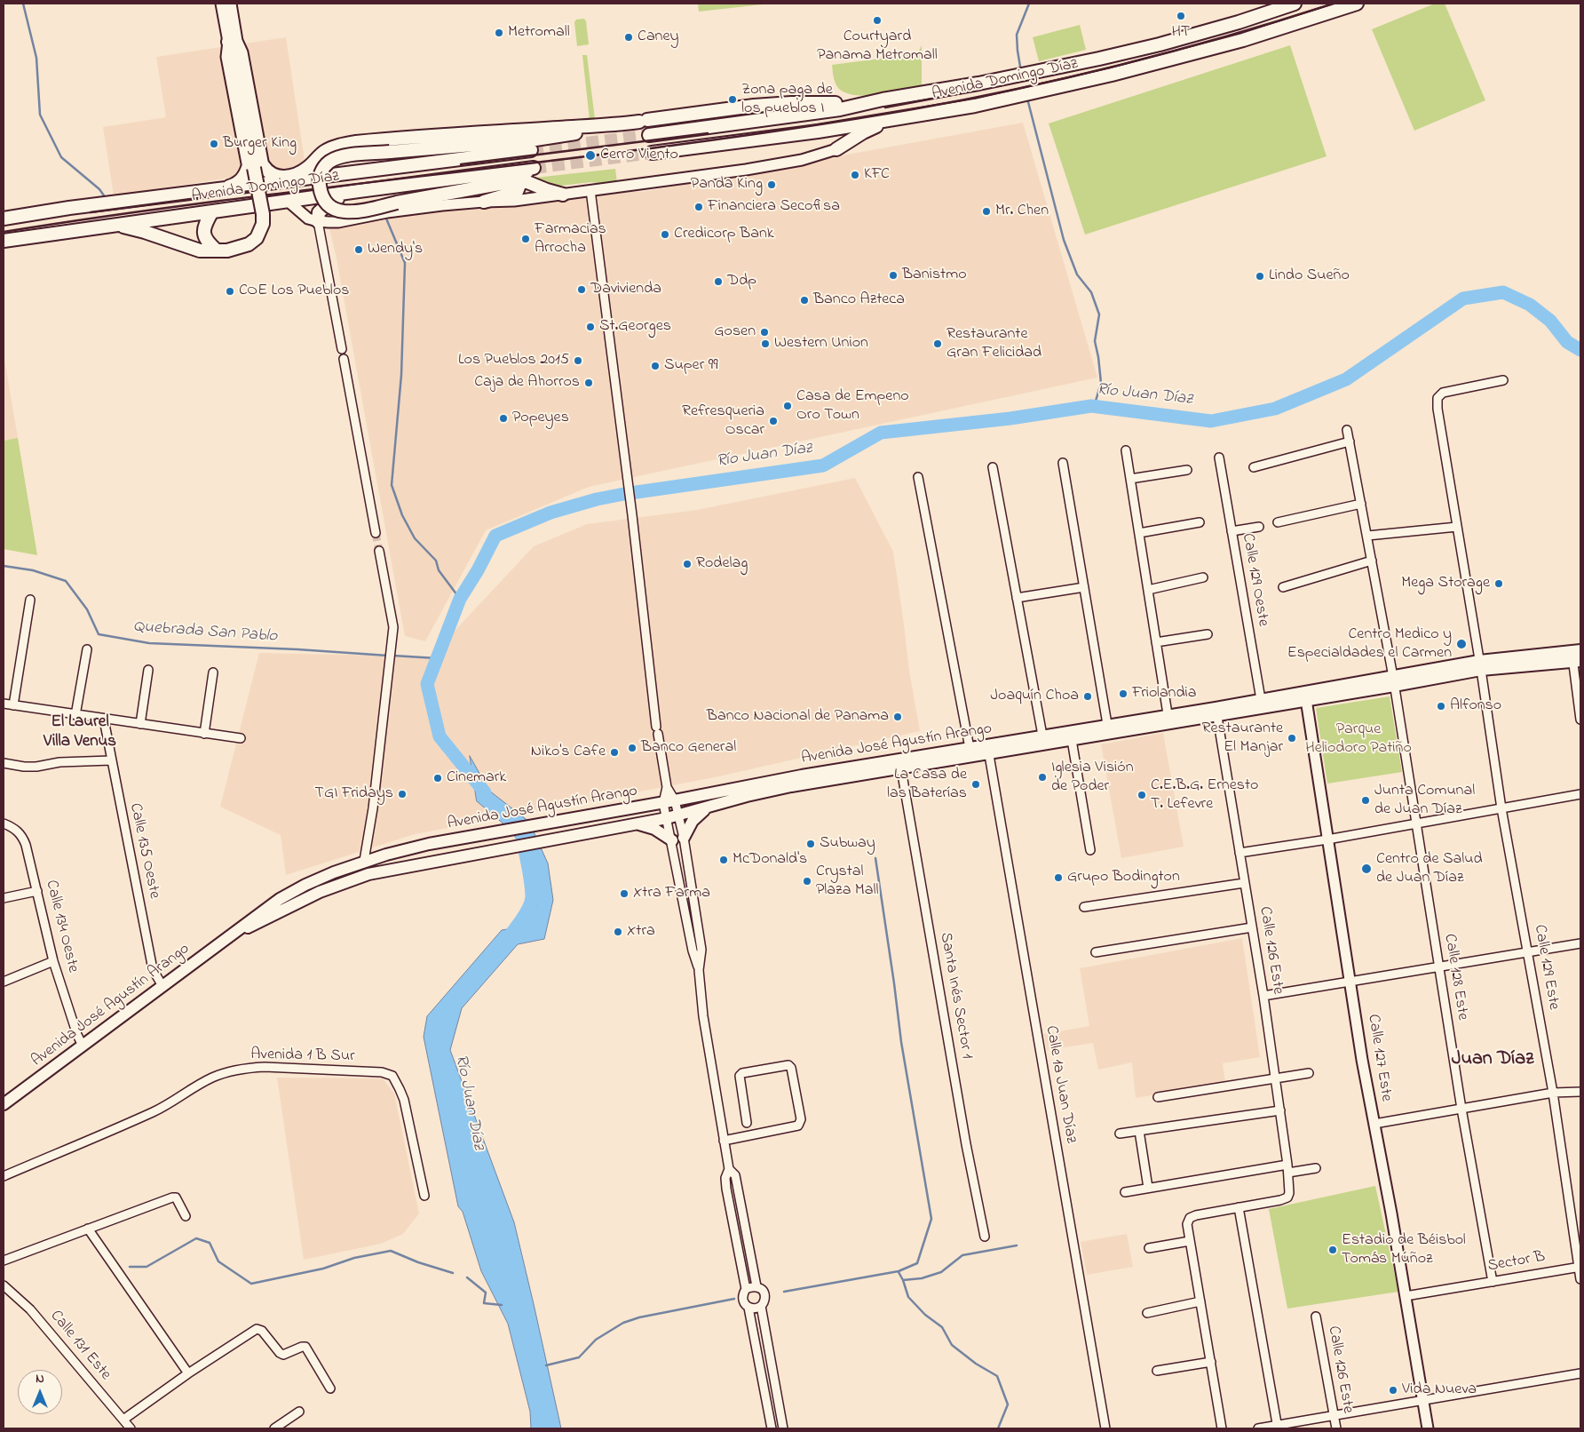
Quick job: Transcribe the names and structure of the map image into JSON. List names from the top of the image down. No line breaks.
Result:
{"streets":{"main road":["Avenida Domingo Díaz","Avenida José Agustín Arango"],"street":["Calle 129 Oeste","Calle 135 Oeste","Calle 134 Oeste","Calle 126 Este","Calle 129 Este","Calle 128 Este","Santa Inés Sector 1","Avenida 1 B Sur","Calle 127 Este","Calle 1a Juan Díaz","Sector B","Calle 131 Este"]},"crossings":[["Calle 129 Oeste","Avenida José Agustín Arango"],["Avenida José Agustín Arango","Calle 135 Oeste"],["Avenida José Agustín Arango","Calle 134 Oeste"],["Avenida José Agustín Arango","Calle 126 Este"],["Avenida José Agustín Arango","Calle 129 Este"],["Avenida José Agustín Arango","Calle 128 Este"],["Avenida José Agustín Arango","Santa Inés Sector 1"],["Avenida José Agustín Arango","Calle 127 Este"],["Avenida José Agustín Arango","Calle 1a Juan Díaz"],["Calle 129 Este","Sector B"],["Calle 128 Este","Sector B"],["Calle 127 Este","Sector B"]],"districts":["El Laurel Villa Venus","Juan Díaz"],"water":["Río Juan Díaz","Quebrada San Pablo"],"parks":["Parque Heliodoro Patiño"],"places":["HT","Courtyard Panama Metromall","Metromall","Caney","Zona paga de los pueblos I","Burger King","Cerro Viento","KFC","Panda King","Financiera Secofisa","Mr. Chen","Credicorp Bank","Farmacias Arrocha","Wendy's","Banistmo","Lindo Sueño","Ddp","Davivienda","COE Los Pueblos","Banco Azteca","St.Georges","Gosen","Western Union","Restaurante Gran Felicidad","Los Pueblos 2015","Super 99","Caja de Ahorros","Casa de Empeno Oro Town","Popeyes","Refresqueria Oscar","Rodelag","Mega Storage","Centro Medico y Especialdades el Carmen","Friolandia","Joaquín Choa","Alfonso","Banco Nacional de Panama","Restaurante El Manjar","Banco General","Niko's Cafe","Iglesia Visión de Poder","Cinemark","La Casa de las Baterías","TGI Fridays","C.E.B.G. Ernesto T. Lefevre","Junta Comunal de Juan Díaz","Subway","McDonald's","Centro de Salud de Juan Díaz","Grupo Bodington","Crystal Plaza Mall","Xtra Farma","Xtra","Estadio de Béisbol Tomás Múñoz","Vida Nueva"],"north":"top"}
